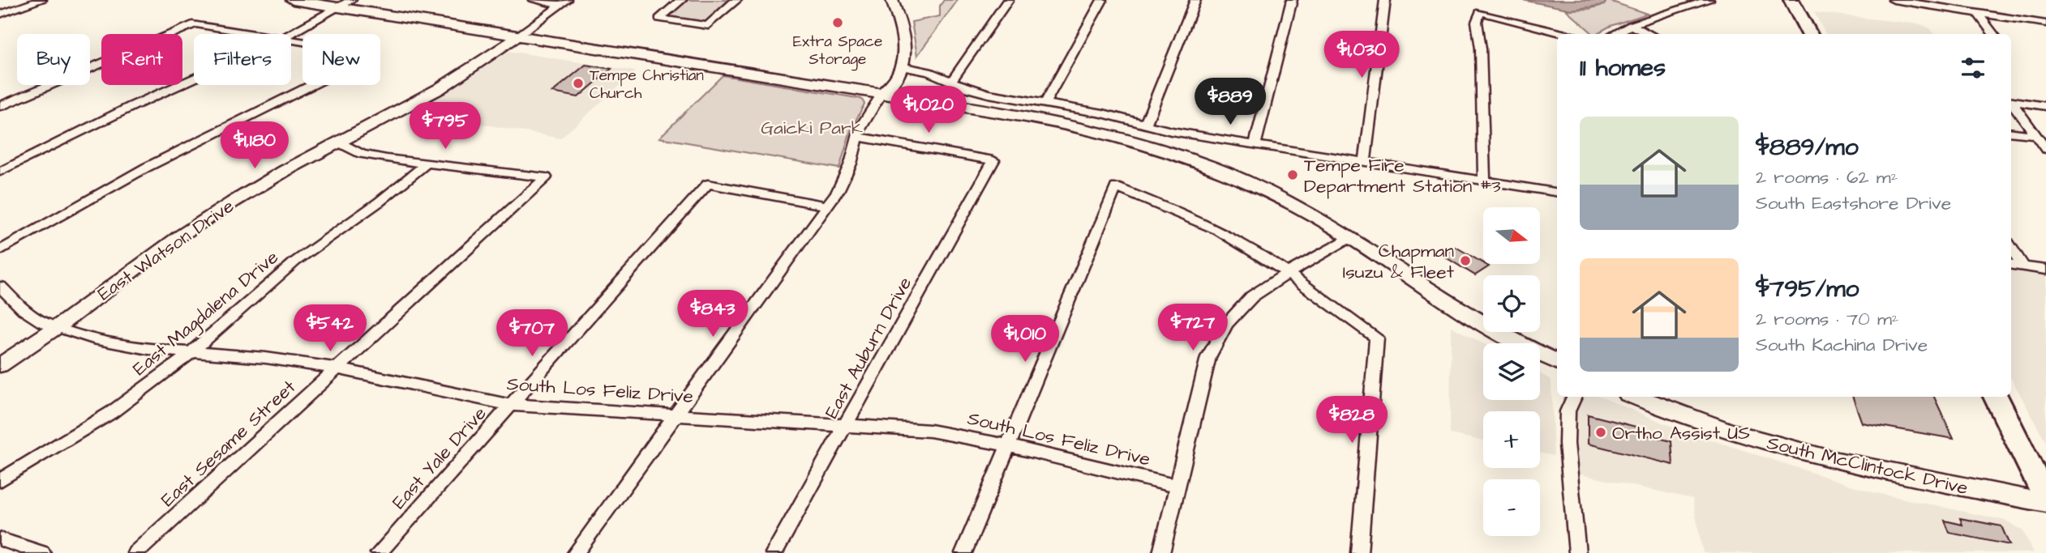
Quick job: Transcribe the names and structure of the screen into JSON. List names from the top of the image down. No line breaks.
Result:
{"streets":{"main road":["South McClintock Drive"],"street":["East Watson Drive","East Magdalena Drive","East Auburn Drive","South Los Feliz Drive","East Sesame Street","East Yale Drive"]},"crossings":[["East Watson Drive","South Los Feliz Drive"],["East Magdalena Drive","South Los Feliz Drive"],["East Magdalena Drive","East Sesame Street"],["East Auburn Drive","South Los Feliz Drive"],["South Los Feliz Drive","East Sesame Street"],["South Los Feliz Drive","East Yale Drive"]],"parks":["Gaicki Park"],"places":["Extra Space Storage","Tempe Christian Church","Tempe Fire Department Station #3","Chapman Isuzu & Fleet","Ortho Assist US"],"north":"right","page":{"price":["$1,030","$889","$1,020","$795","$1,180","$843","$727","$542","$707","$1,010","$828"],"chip":["Buy","Rent","Filters","New"],"heading":"11 homes","list":[{"name":"$889/mo","note":"2 rooms · 62 m² · South Eastshore Drive"},{"name":"$795/mo","note":"2 rooms · 70 m² · South Kachina Drive"}],"map_buttons":["+","−"]}}
